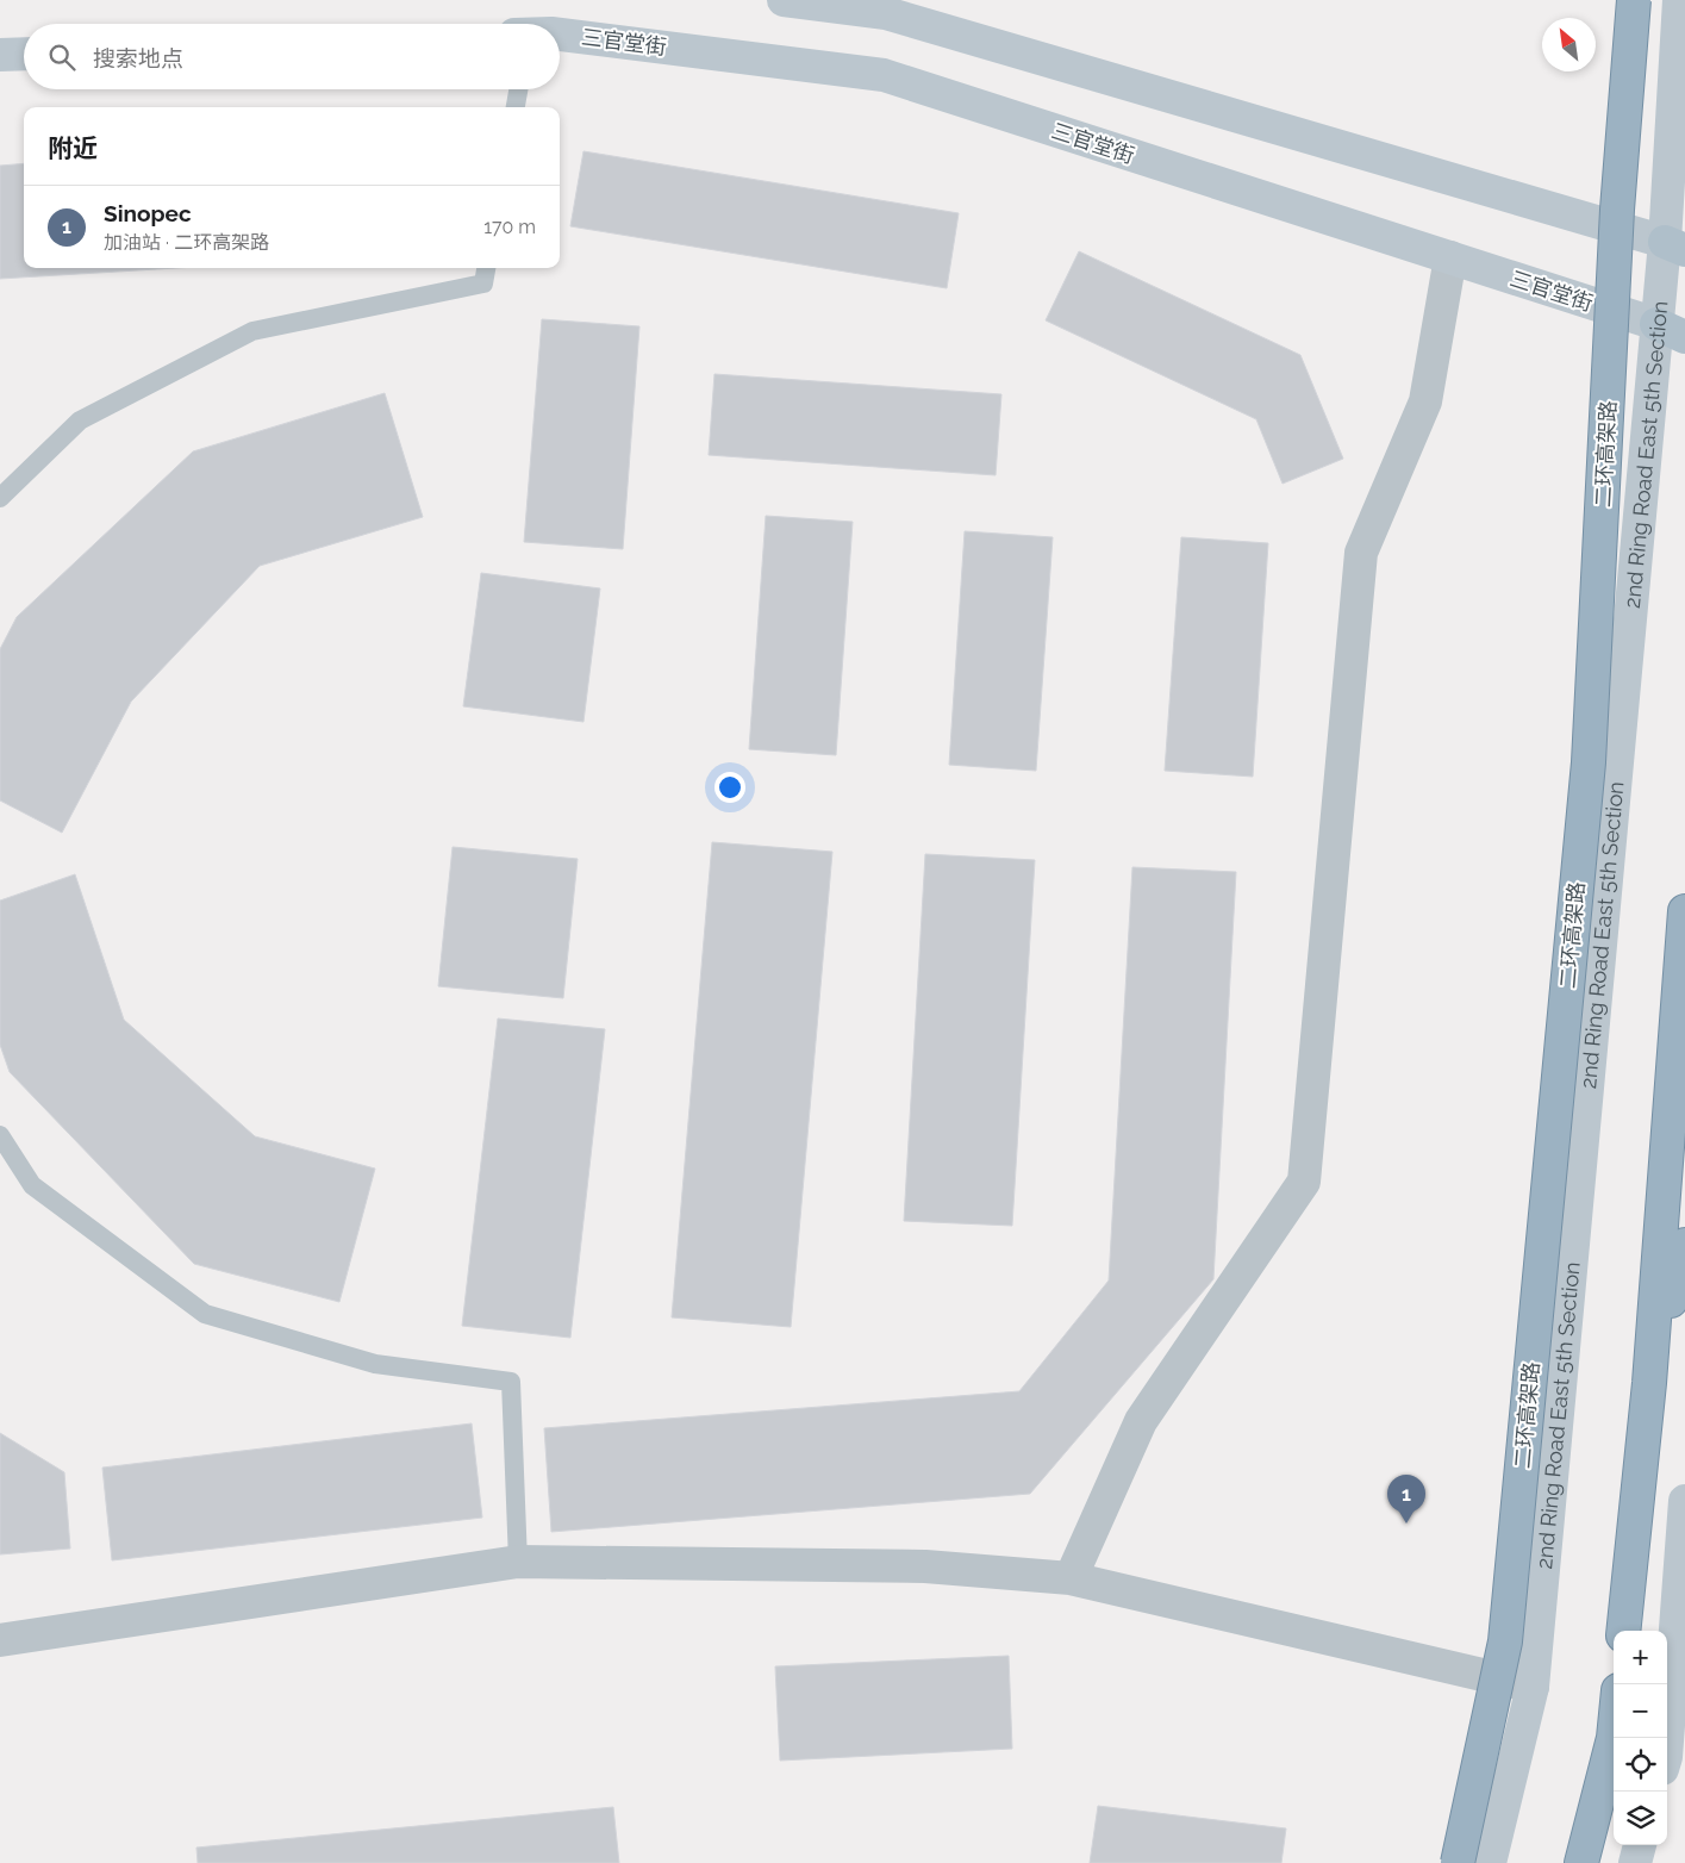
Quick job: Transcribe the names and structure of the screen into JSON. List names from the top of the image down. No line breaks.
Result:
{"streets":{"highway":["二环高架路"],"main road":["三官堂街","2nd Ring Road East 5th Section"]},"crossings":[["三官堂街","2nd Ring Road East 5th Section"]],"north":"top left","page":{"search":"搜索地点","heading":"附近","list":[{"mark":"1","name":"Sinopec","note":"加油站 · 二环高架路","value":"170 m"}],"pins":"1","map_buttons":["+","−"]}}
